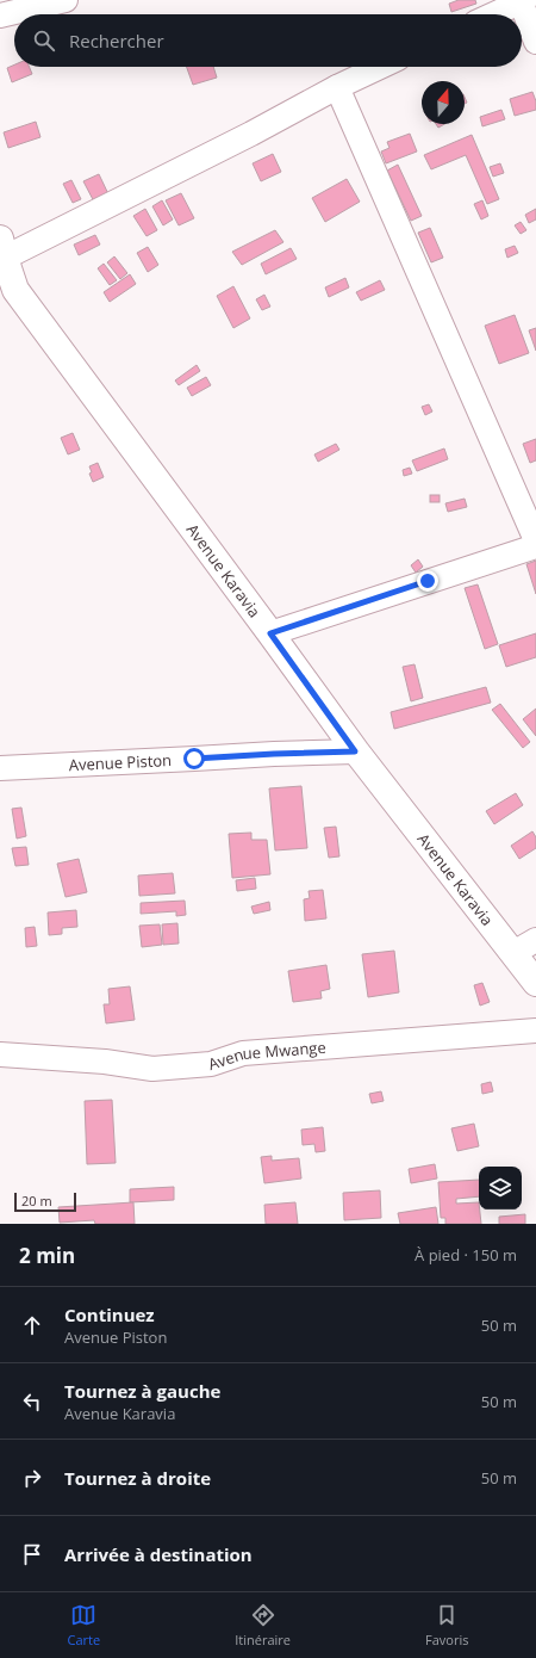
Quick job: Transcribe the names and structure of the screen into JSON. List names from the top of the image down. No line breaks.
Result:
{"streets":{"street":["Avenue Karavia","Avenue Piston","Avenue Mwange"]},"crossings":[["Avenue Karavia","Avenue Piston"]],"scale_bar":"20 m","north":"top","page":{"search":"Rechercher","scale":"20 m","heading":["2 min","À pied · 150 m"],"list":[["Continuez","Avenue Piston","50 m"],["Tournez à gauche","Avenue Karavia","50 m"],["Tournez à droite","50 m"],"Arrivée à destination"],"nav":["Carte","Itinéraire","Favoris"]}}
